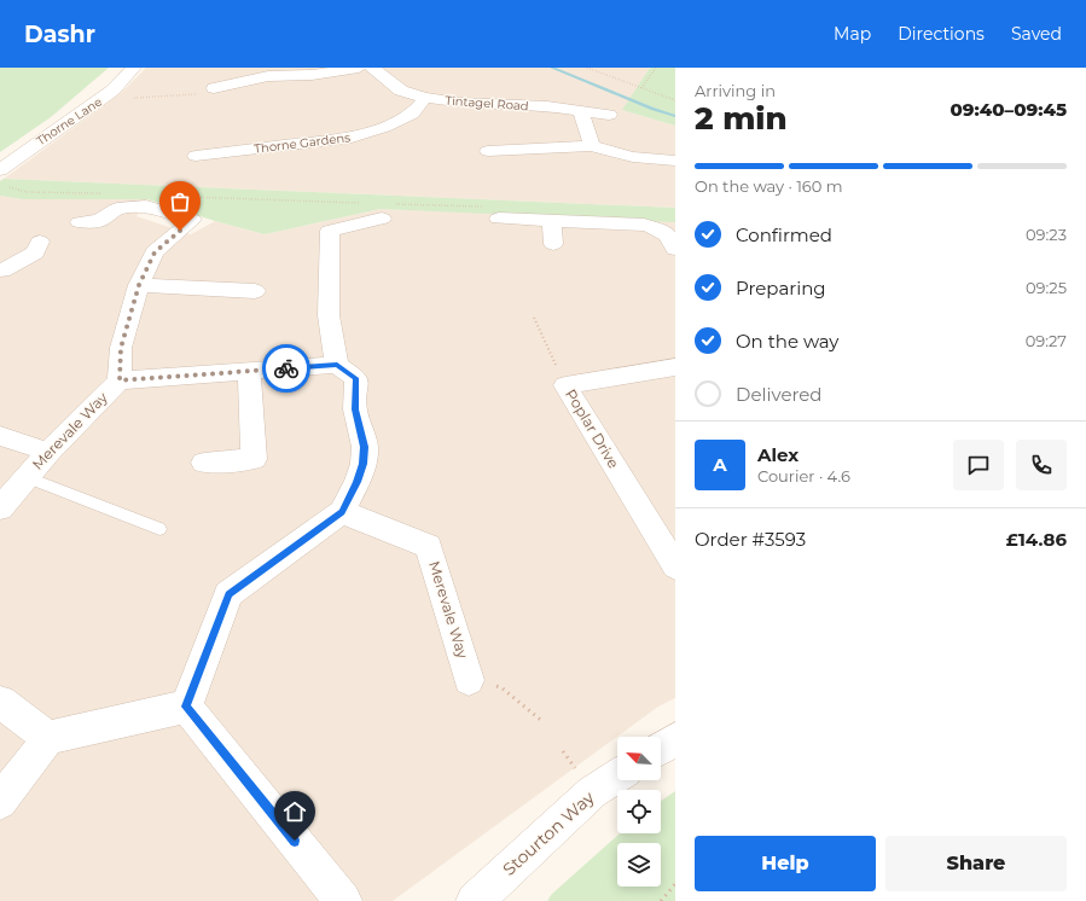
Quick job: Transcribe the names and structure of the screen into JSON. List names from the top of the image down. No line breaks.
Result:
{"streets":{"street":["Tintagel Road","Thorne Lane","Thorne Gardens","Poplar Drive","Merevale Way","Stourton Way"]},"crossings":[["Tintagel Road","Thorne Gardens"]],"north":"top left","page":{"header":"Dashr","nav":["Map","Directions","Saved"],"heading":["2 min","Arriving in","09:40–09:45"],"panel":["Alex","Courier · 4.6","Order #3593","£14.86"],"bar":"On the way · 160 m","list":[["Confirmed","09:23"],["Preparing","09:25"],["On the way","09:27"],"Delivered"],"round":"A","buttons":["Help","Share"]}}
